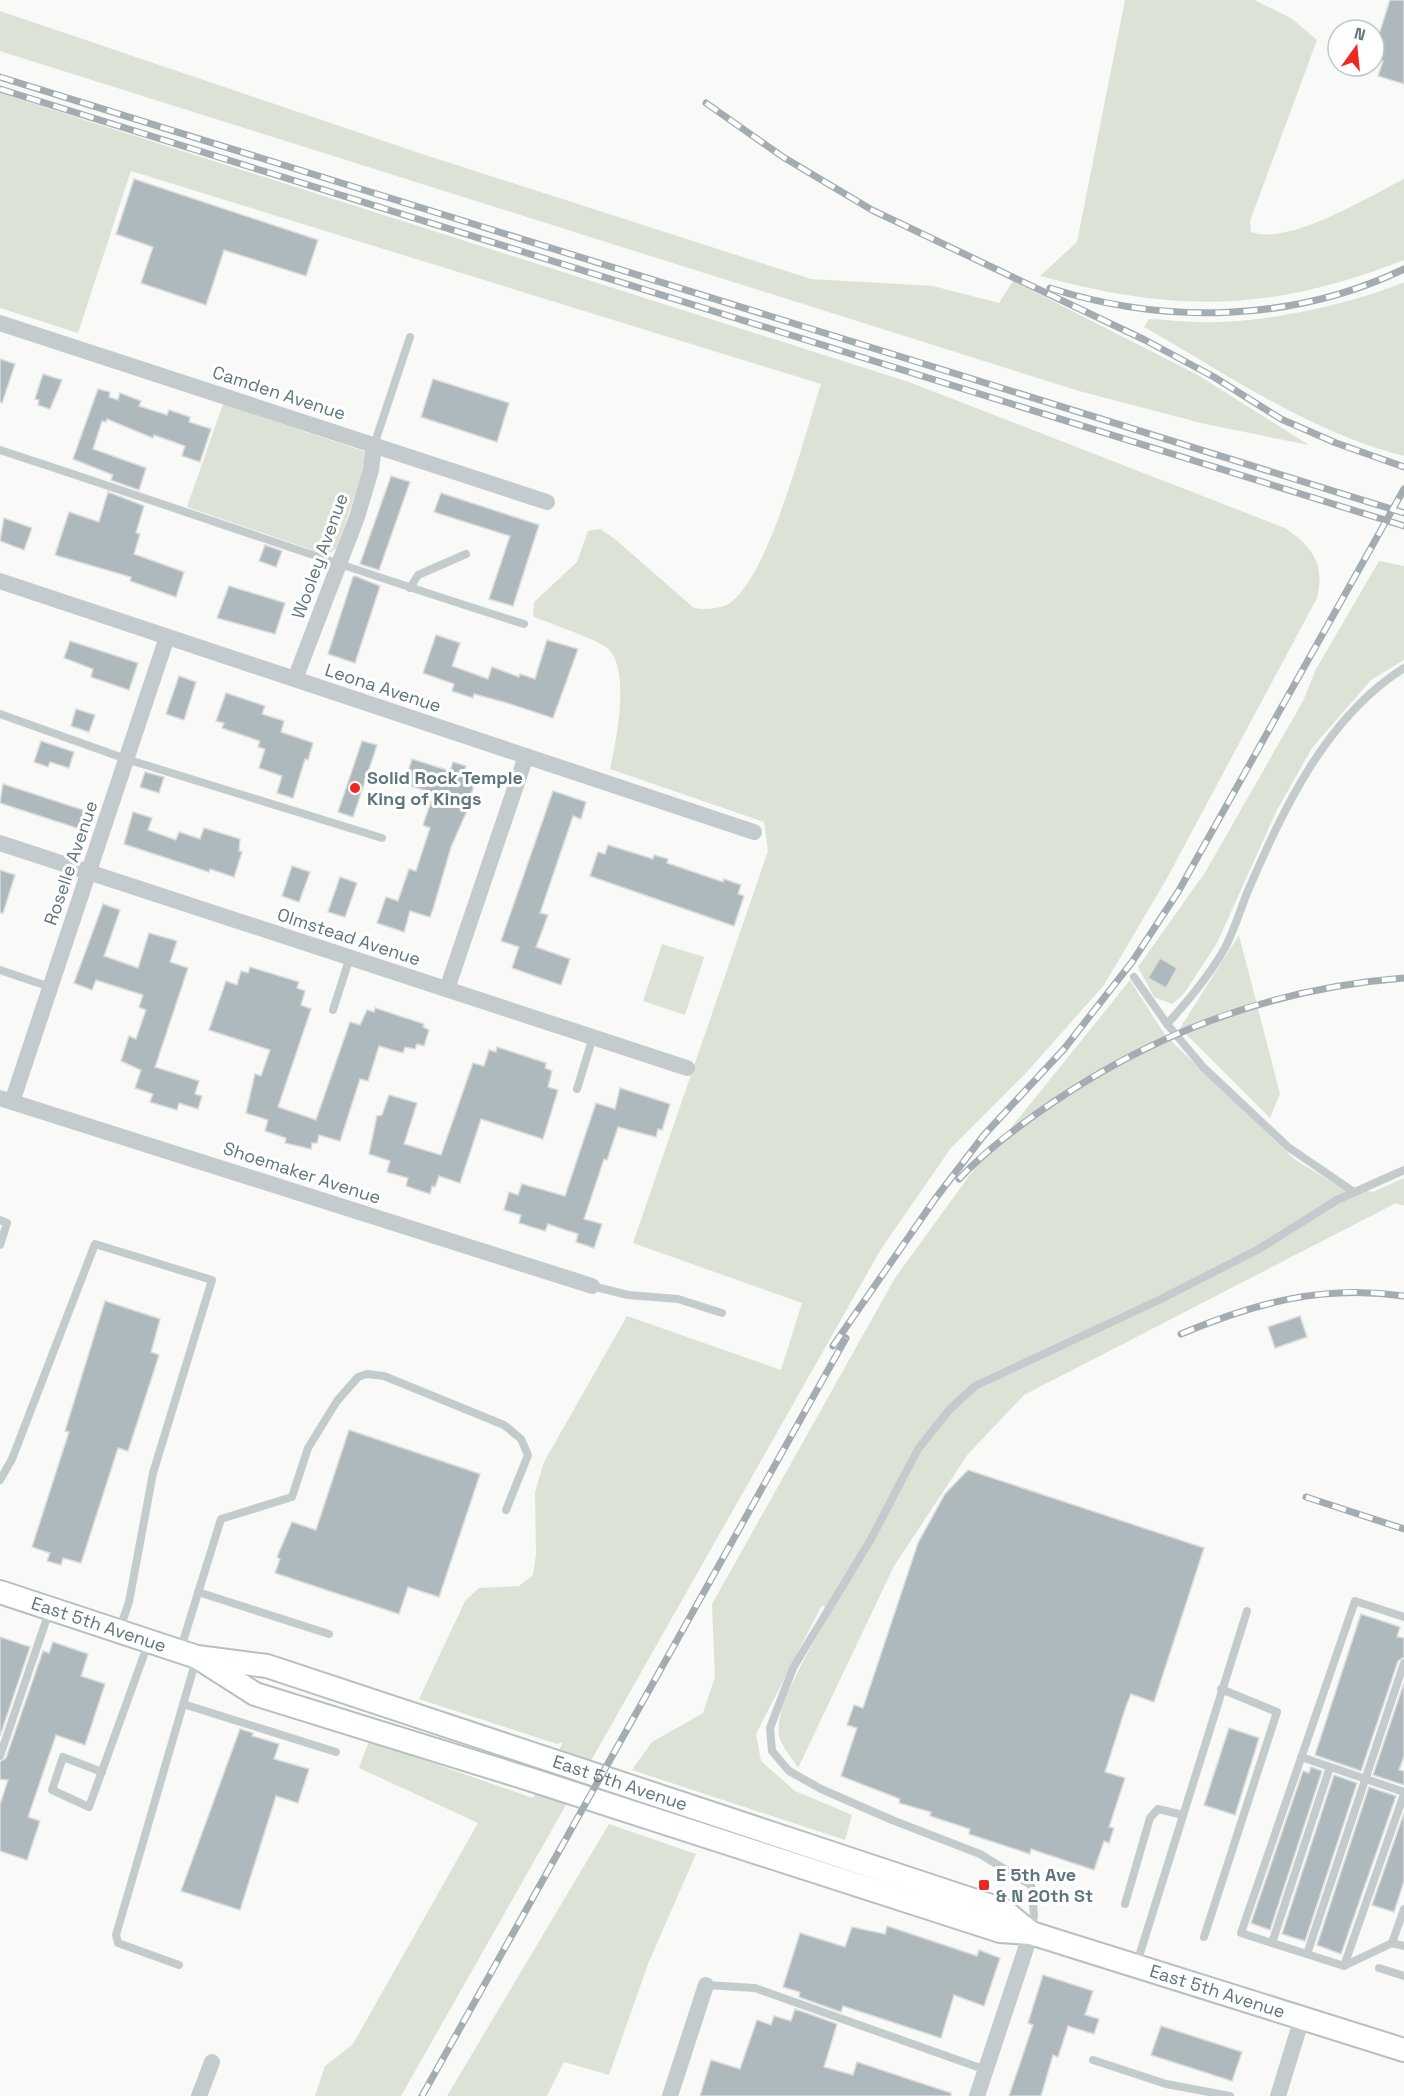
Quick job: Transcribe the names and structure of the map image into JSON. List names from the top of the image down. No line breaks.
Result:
{"streets":{"main road":["East 5th Avenue"],"street":["Camden Avenue","Wooley Avenue","Leona Avenue","Roselle Avenue","Olmstead Avenue","Shoemaker Avenue"]},"crossings":[["Camden Avenue","Wooley Avenue"],["Wooley Avenue","Leona Avenue"],["Leona Avenue","Roselle Avenue"],["Roselle Avenue","Olmstead Avenue"],["Roselle Avenue","Shoemaker Avenue"]],"places":{"other":["Solid Rock Temple King of Kings"],"transit":["E 5th Ave & N 20th St"]},"north":"top"}
